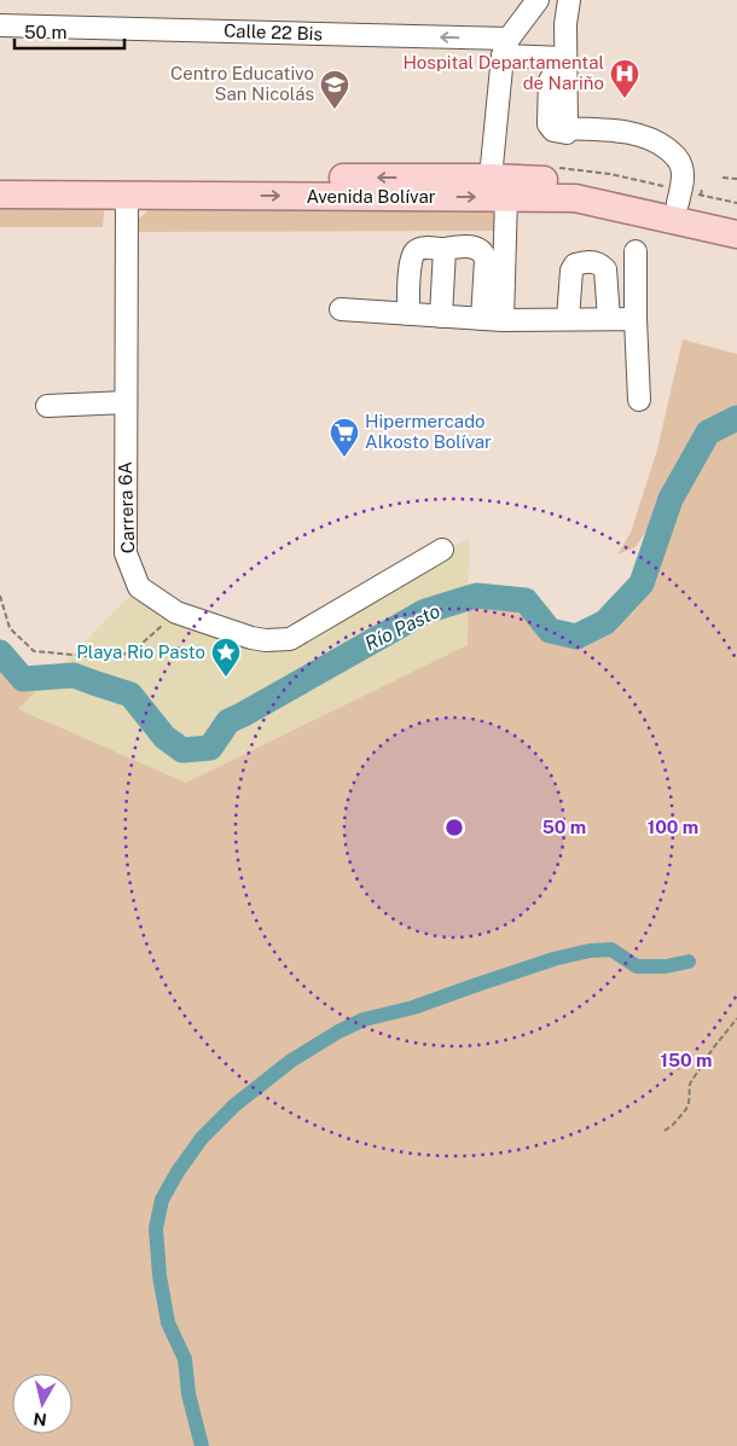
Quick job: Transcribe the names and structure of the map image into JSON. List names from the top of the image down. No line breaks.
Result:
{"streets":{"main road":["Avenida Bolívar"],"street":["Calle 22 Bis","Carrera 6A"]},"crossings":[["Avenida Bolívar","Carrera 6A"]],"one_way":["Calle 22 Bis"],"water":["Río Pasto"],"places":{"hospital":["Hospital Departamental de Nariño"],"school or university":["Centro Educativo San Nicolás"],"supermarket":["Hipermercado Alkosto Bolívar"],"place":["Playa Rio Pasto"]},"scale_bar":"50 m","north":"bottom","rings":["50 m","100 m","150 m"]}
